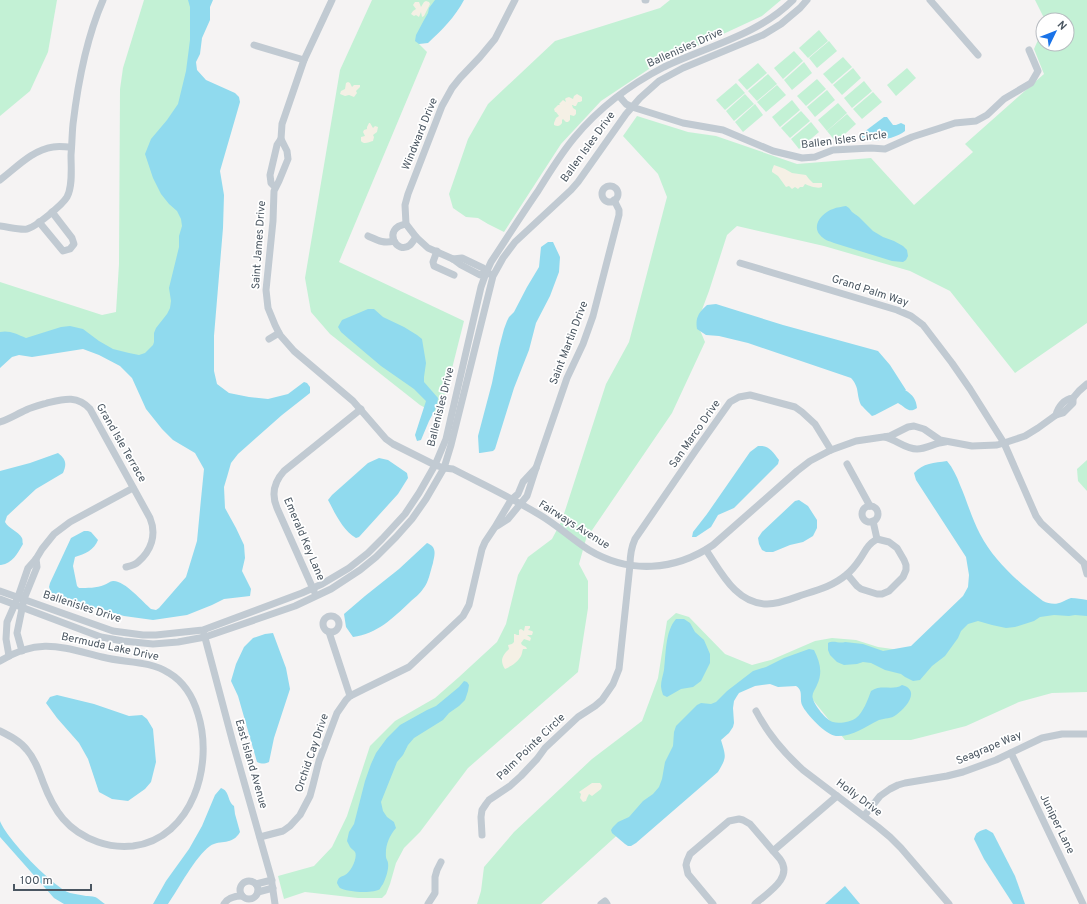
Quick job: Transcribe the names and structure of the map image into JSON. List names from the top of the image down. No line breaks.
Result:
{"streets":{"street":["Ballenisles Drive","Windward Drive","Ballen Isles Circle","Ballen Isles Drive","Saint James Drive","Grand Palm Way","Saint Martin Drive","San Marco Drive","Grand Isle Terrace","Fairways Avenue","Emerald Key Lane","Bermuda Lake Drive","Palm Pointe Circle","Seagrape Way","Orchid Cay Drive","East Island Avenue","Holly Drive","Juniper Lane"]},"crossings":[["Ballenisles Drive","Ballen Isles Circle"],["Ballenisles Drive","Ballen Isles Drive"],["Ballenisles Drive","Fairways Avenue"],["Ballenisles Drive","Emerald Key Lane"],["Ballenisles Drive","East Island Avenue"],["Ballen Isles Circle","Ballen Isles Drive"],["Saint James Drive","Fairways Avenue"],["Saint James Drive","Emerald Key Lane"],["Grand Palm Way","Fairways Avenue"],["Saint Martin Drive","Fairways Avenue"],["San Marco Drive","Fairways Avenue"],["San Marco Drive","Palm Pointe Circle"],["Fairways Avenue","Emerald Key Lane"],["Fairways Avenue","Palm Pointe Circle"],["Seagrape Way","Holly Drive"],["Seagrape Way","Juniper Lane"],["Orchid Cay Drive","East Island Avenue"]],"scale_bar":"100 m","north":"top right"}
